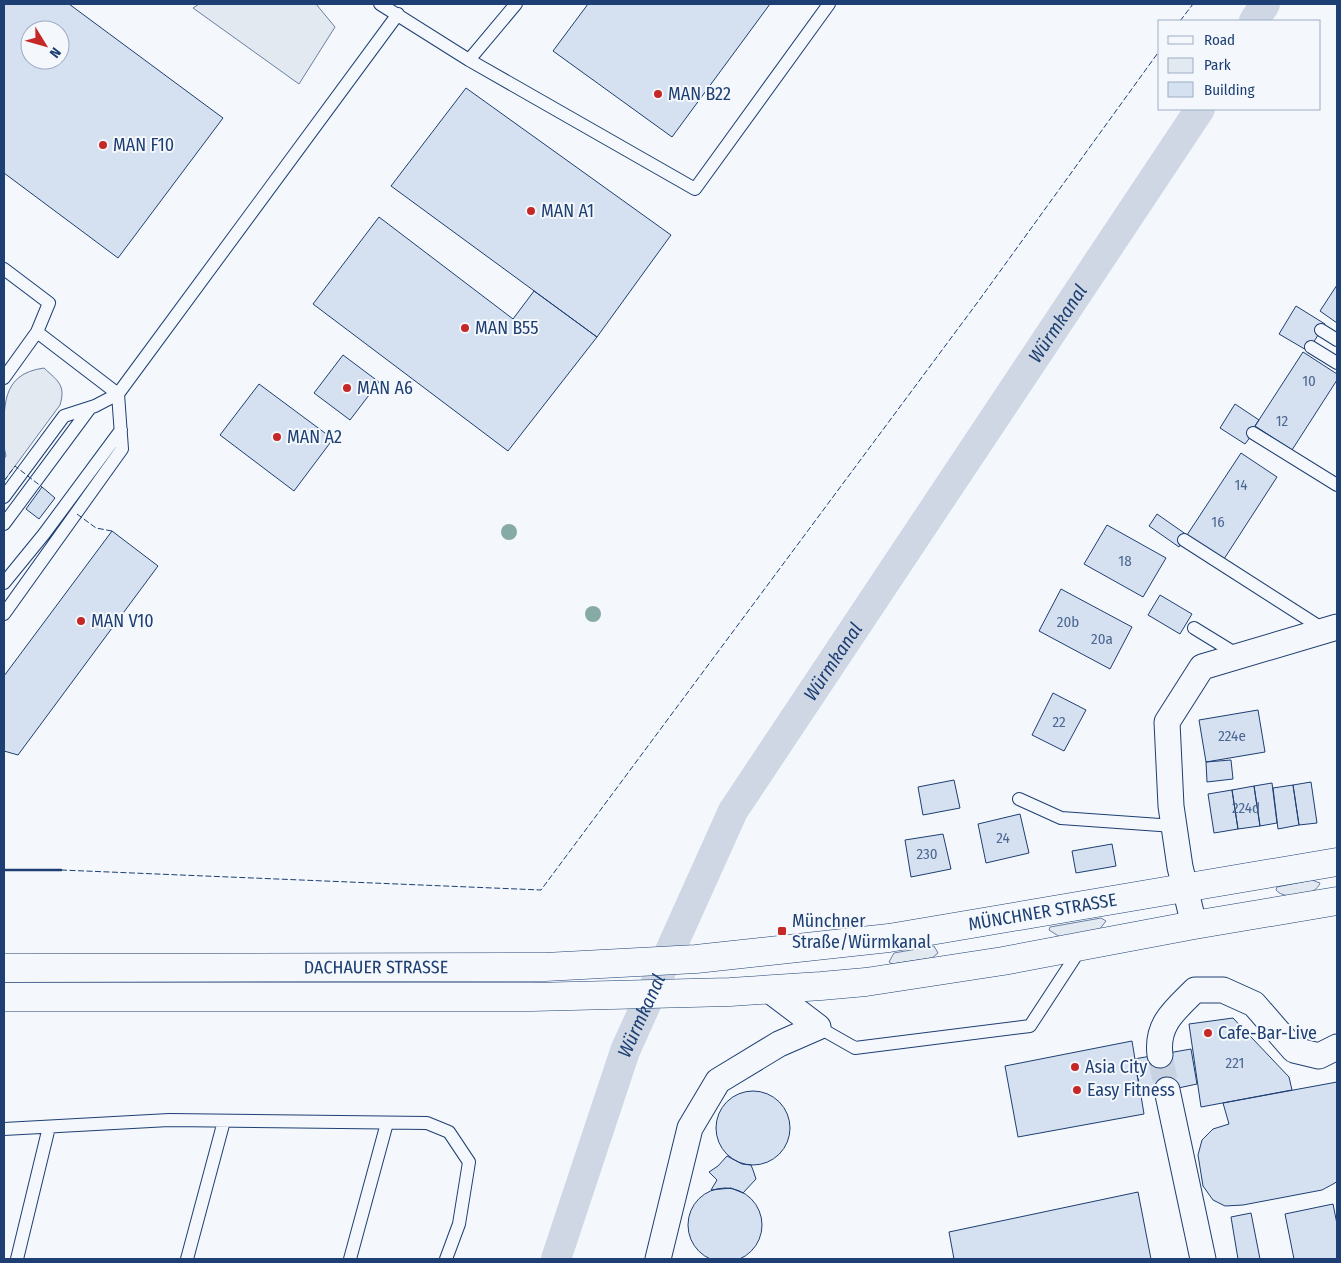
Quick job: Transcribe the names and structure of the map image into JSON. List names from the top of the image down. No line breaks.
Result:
{"streets":{"main road":["MÜNCHNER STRASSE","DACHAUER STRASSE"]},"crossings":[["MÜNCHNER STRASSE","DACHAUER STRASSE"]],"water":["Würmkanal"],"places":{"other":["MAN B22","MAN F10","MAN A1","MAN B55","MAN A6","MAN A2","MAN V10","Cafe-Bar-Live","Asia City","Easy Fitness"],"transit":["Münchner Straße/Würmkanal"]},"house_numbers":["10","12","14","16","18","20b","20a","22","224e","224d","24","230","221"],"legend":["Road","Park","Building"],"north":"bottom right"}
